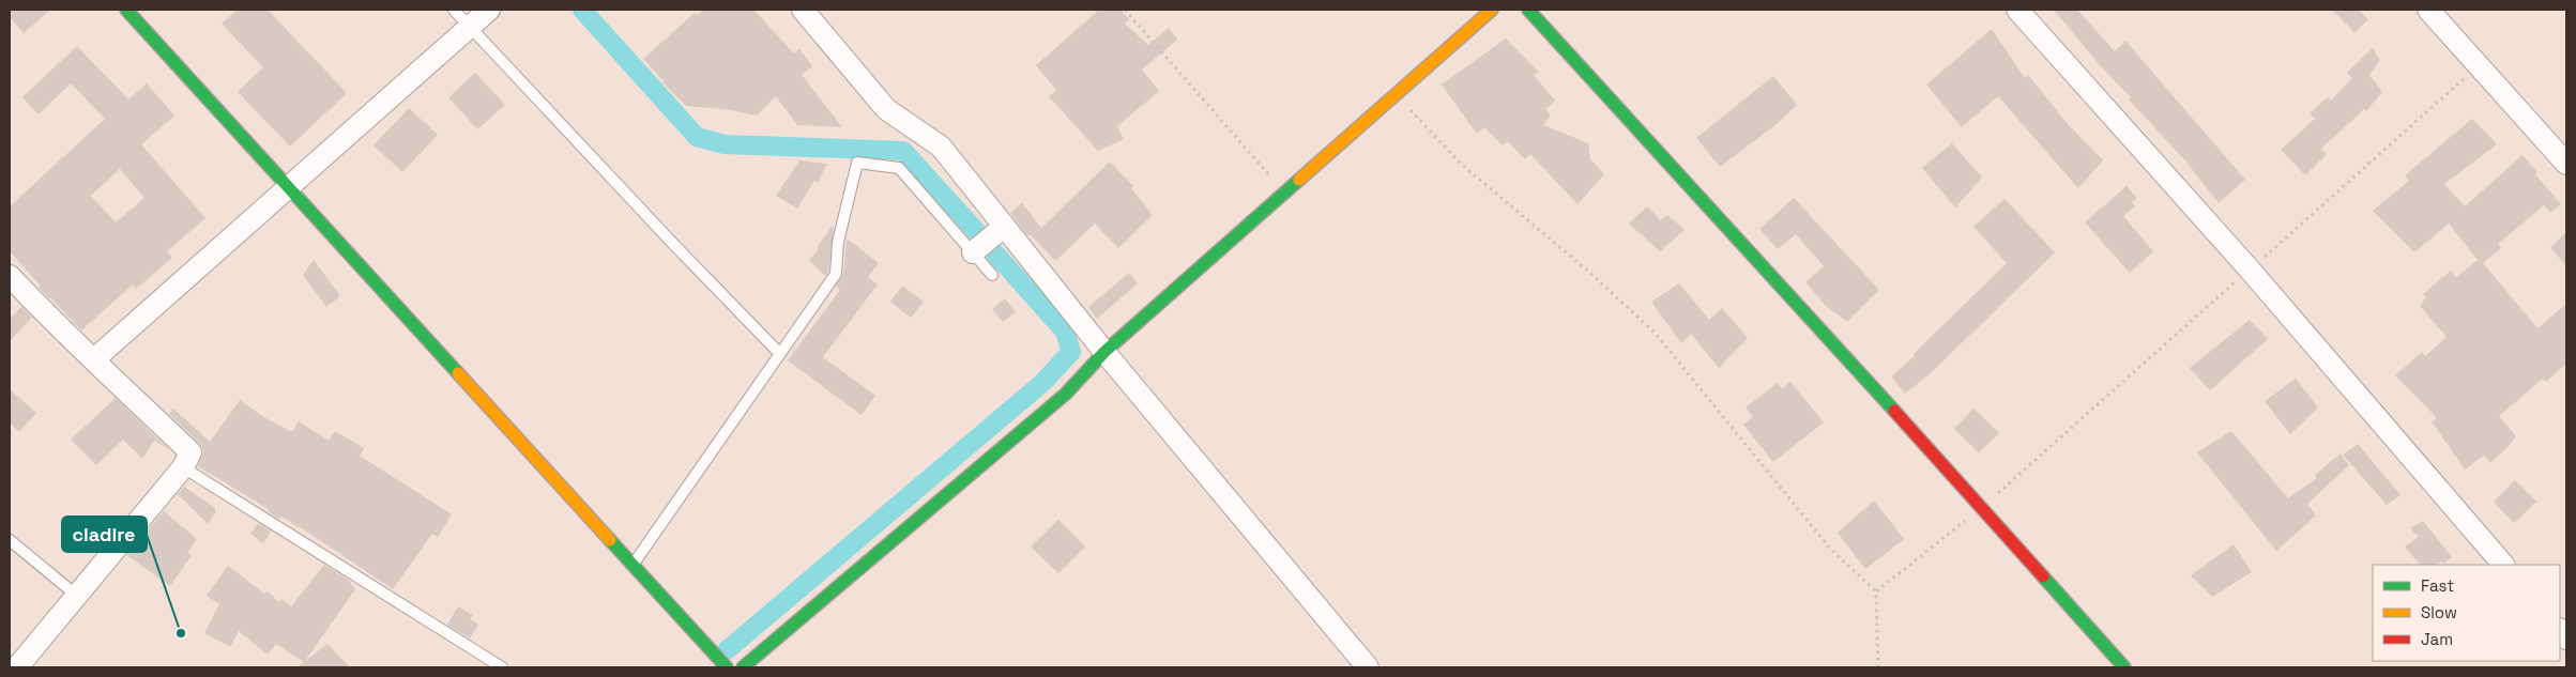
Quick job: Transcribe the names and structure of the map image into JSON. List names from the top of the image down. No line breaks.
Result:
{"places":["cladire"],"legend":["Fast","Slow","Jam"]}
